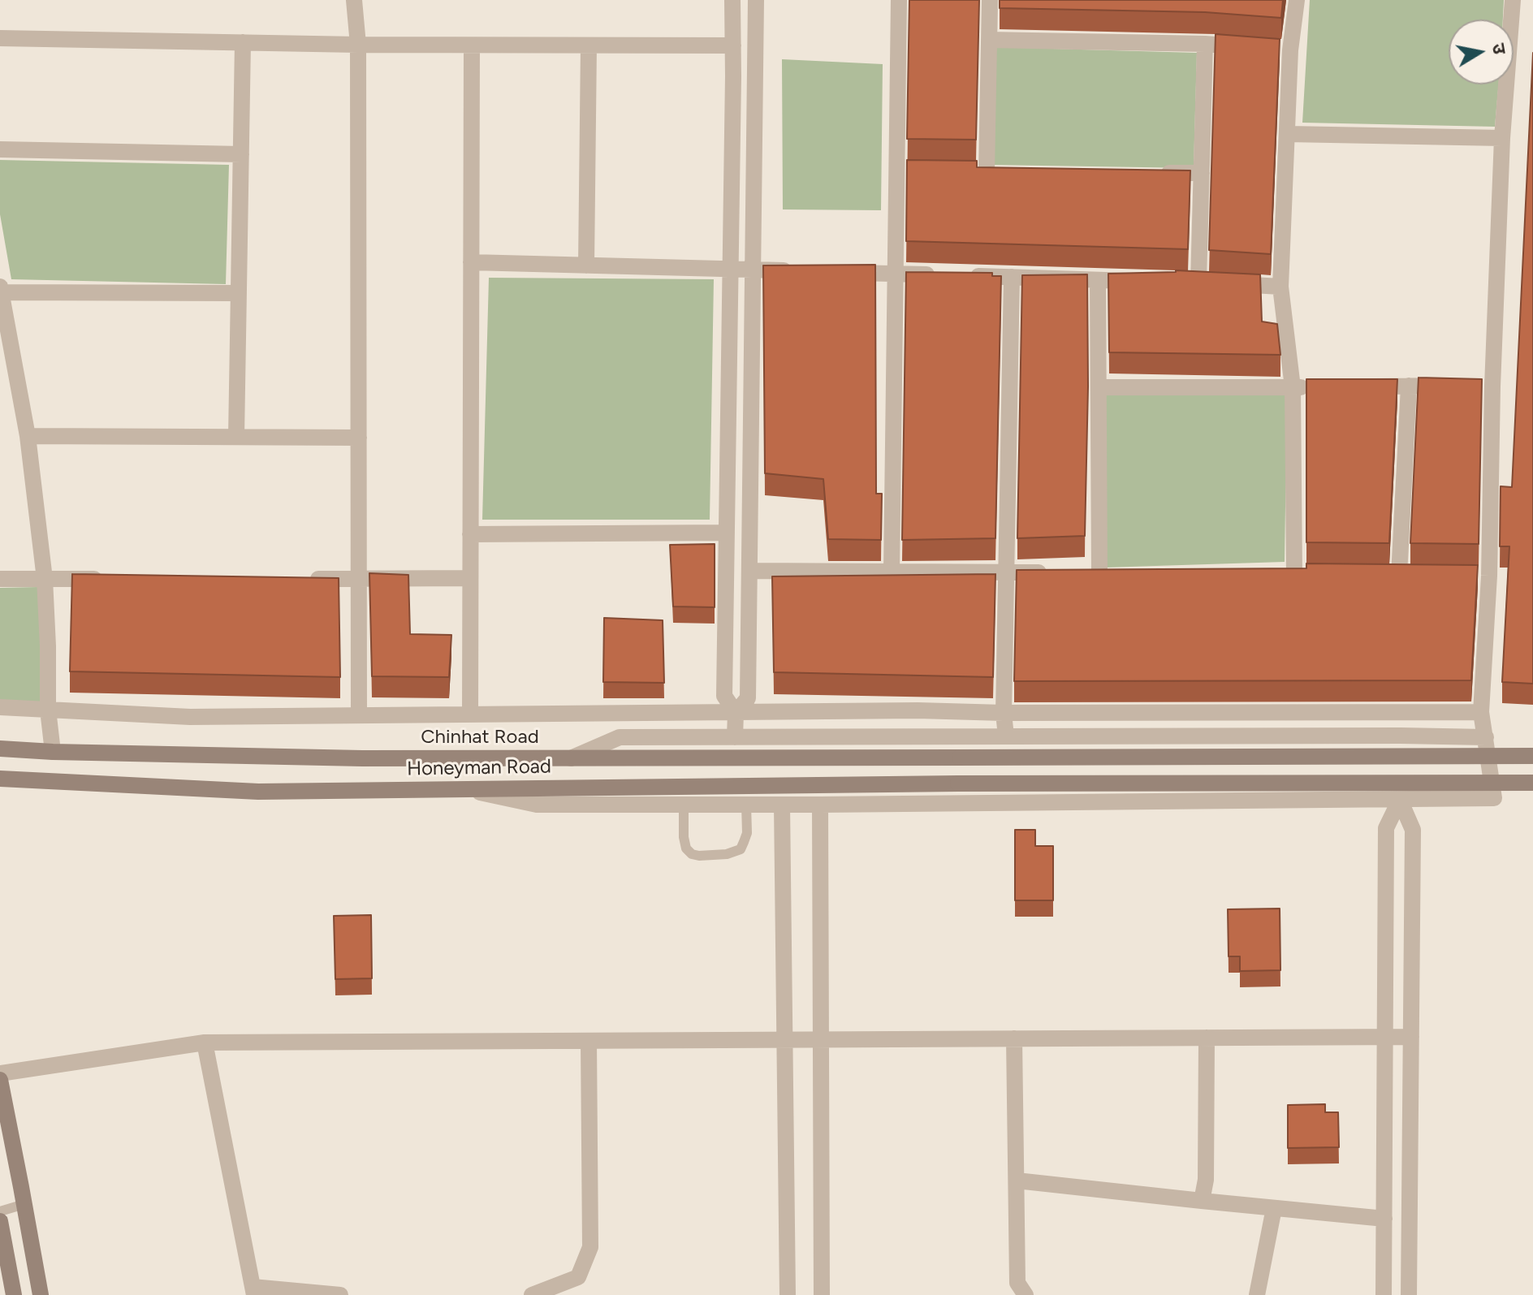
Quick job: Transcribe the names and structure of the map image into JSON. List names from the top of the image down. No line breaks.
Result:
{"streets":{"street":["Chinhat Road","Honeyman Road"]},"north":"right"}
